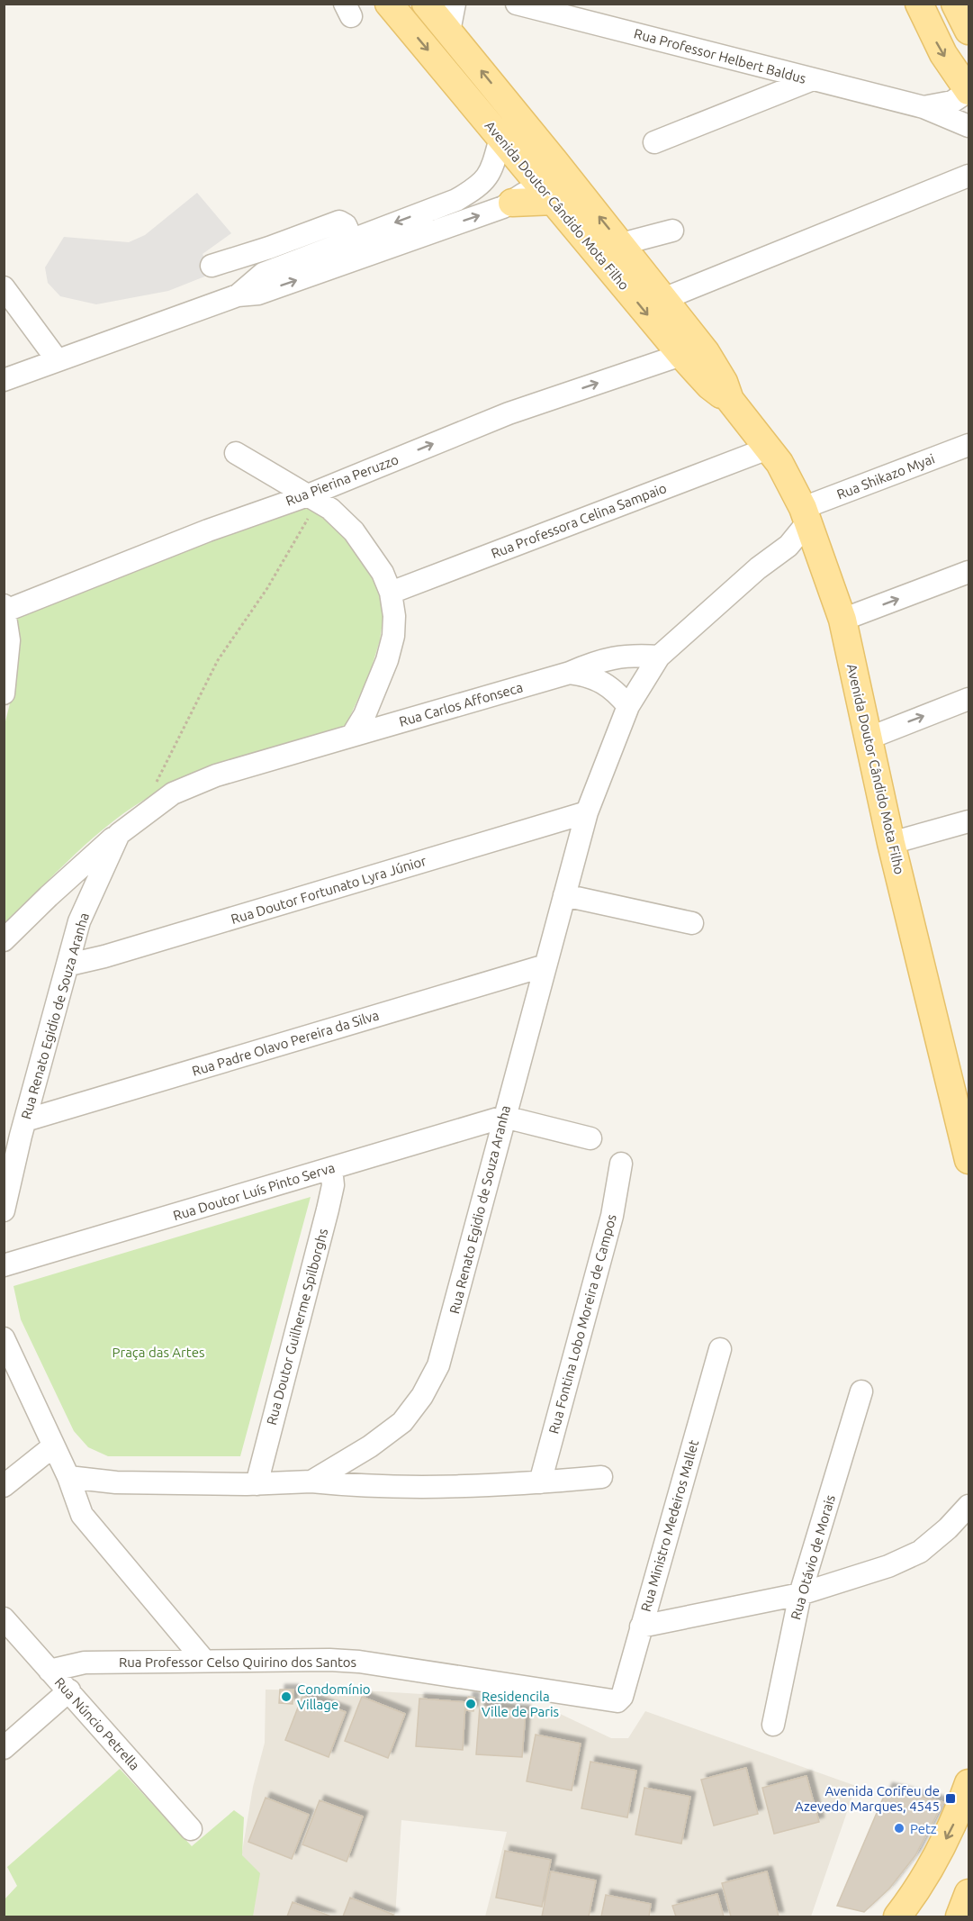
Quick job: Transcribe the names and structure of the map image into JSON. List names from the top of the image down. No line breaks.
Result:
{"streets":{"main road":["Avenida Doutor Cândido Mota Filho"],"street":["Rua Professor Helbert Baldus","Rua Shikazo Myai","Rua Pierina Peruzzo","Rua Professora Celina Sampaio","Rua Carlos Affonseca","Rua Doutor Fortunato Lyra Júnior","Rua Renato Egidio de Souza Aranha","Rua Padre Olavo Pereira da Silva","Rua Doutor Luís Pinto Serva","Rua Fontina Lobo Moreira de Campos","Rua Doutor Guilherme Spilborghs","Rua Ministro Medeiros Mallet","Rua Otávio de Morais","Rua Professor Celso Quirino dos Santos","Rua Núncio Petrella"]},"crossings":[["Avenida Doutor Cândido Mota Filho","Rua Shikazo Myai"],["Avenida Doutor Cândido Mota Filho","Rua Pierina Peruzzo"],["Avenida Doutor Cândido Mota Filho","Rua Professora Celina Sampaio"],["Avenida Doutor Cândido Mota Filho","Rua Renato Egidio de Souza Aranha"],["Rua Shikazo Myai","Rua Renato Egidio de Souza Aranha"],["Rua Carlos Affonseca","Rua Renato Egidio de Souza Aranha"],["Rua Doutor Fortunato Lyra Júnior","Rua Renato Egidio de Souza Aranha"],["Rua Renato Egidio de Souza Aranha","Rua Padre Olavo Pereira da Silva"],["Rua Renato Egidio de Souza Aranha","Rua Doutor Luís Pinto Serva"],["Rua Renato Egidio de Souza Aranha","Rua Doutor Guilherme Spilborghs"],["Rua Doutor Luís Pinto Serva","Rua Doutor Guilherme Spilborghs"],["Rua Ministro Medeiros Mallet","Rua Professor Celso Quirino dos Santos"],["Rua Professor Celso Quirino dos Santos","Rua Núncio Petrella"]],"one_way":["Rua Pierina Peruzzo"],"parks":["Praça das Artes"],"places":{"other":["Condomínio Village","Residencila Ville de Paris","Petz"],"transit":["Avenida Corifeu de Azevedo Marques, 4545"]}}
